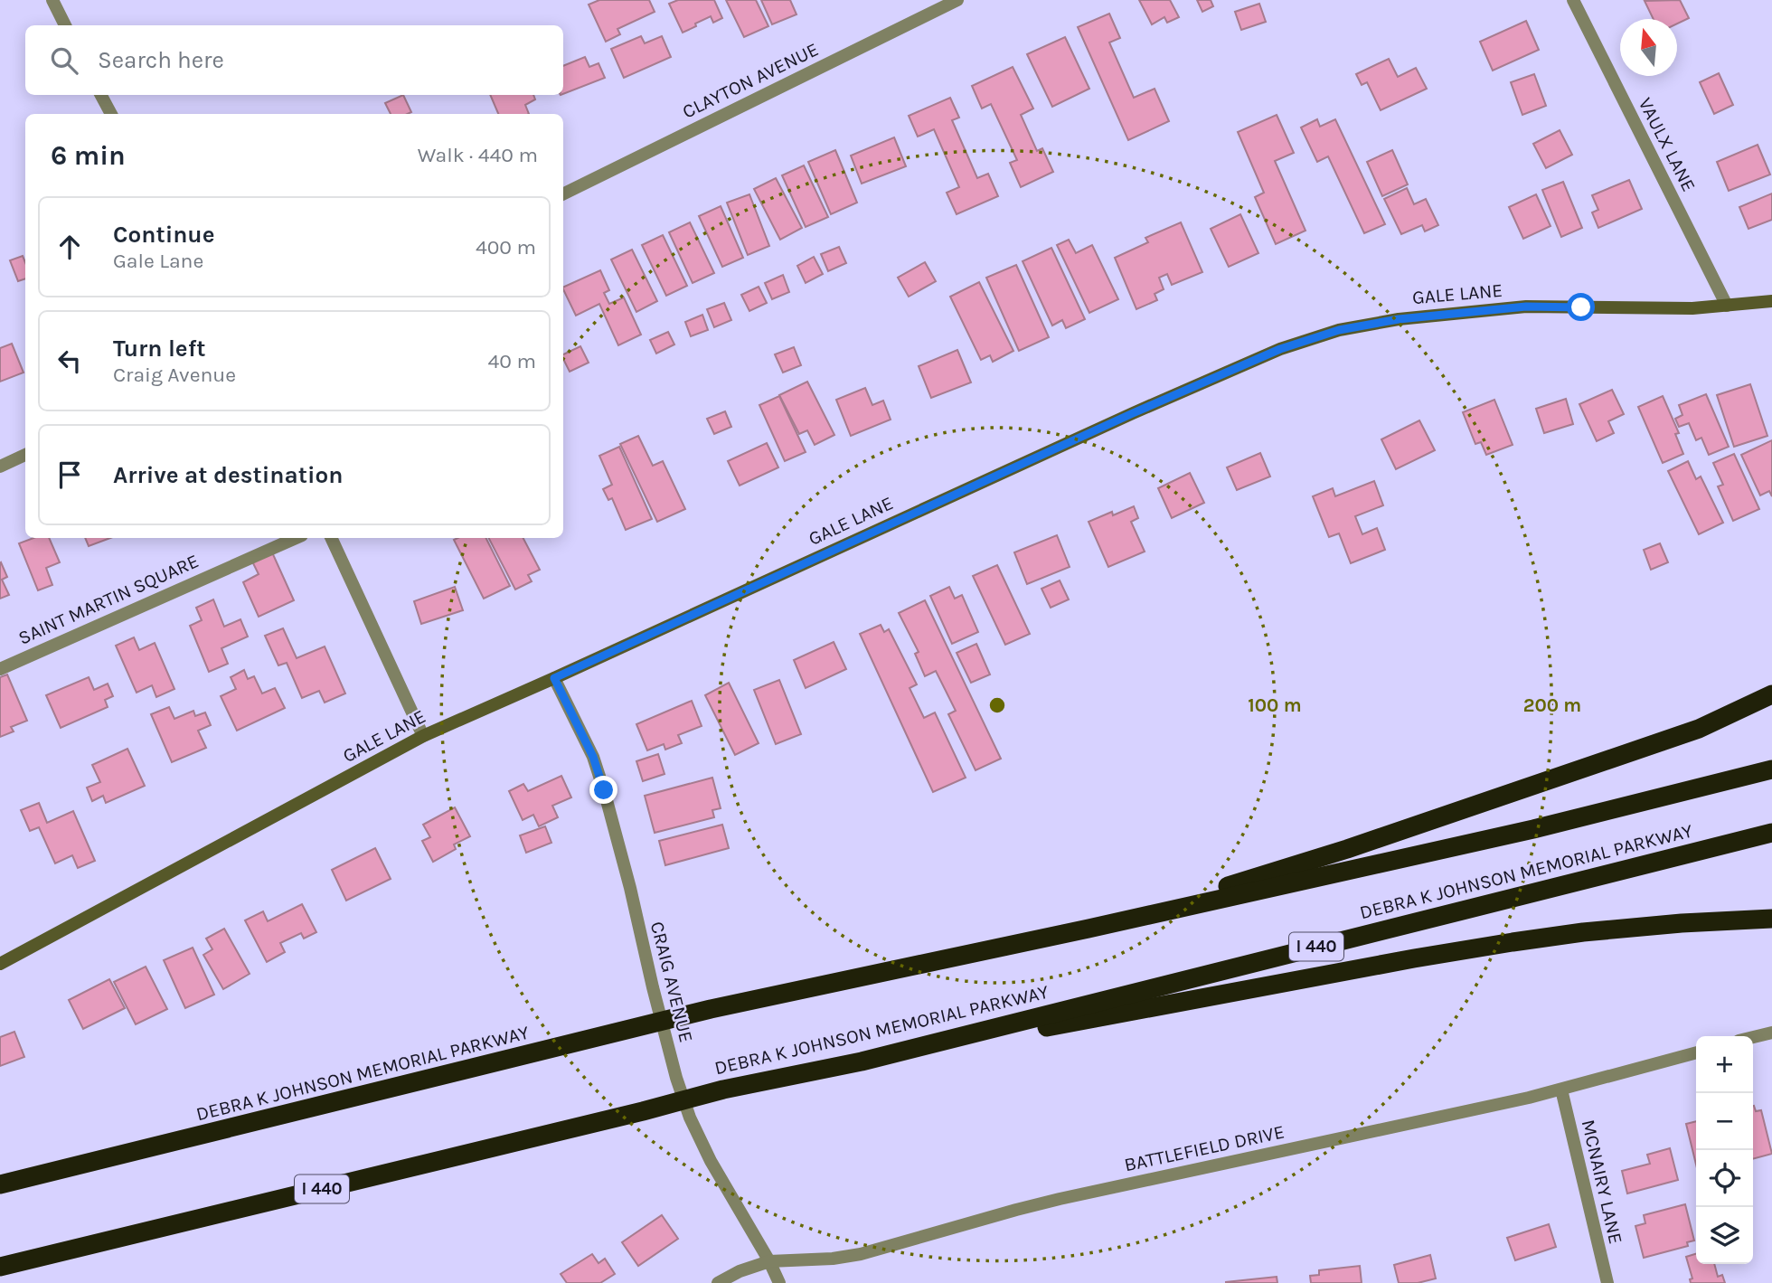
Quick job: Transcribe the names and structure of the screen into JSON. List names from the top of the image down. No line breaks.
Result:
{"streets":{"highway":["DEBRA K JOHNSON MEMORIAL PARKWAY","I 440"],"street":["CLAYTON AVENUE","VAULX LANE","GALE LANE","SAINT MARTIN SQUARE","CRAIG AVENUE","BATTLEFIELD DRIVE","MCNAIRY LANE"]},"crossings":[["VAULX LANE","GALE LANE"],["GALE LANE","CRAIG AVENUE"],["CRAIG AVENUE","BATTLEFIELD DRIVE"],["BATTLEFIELD DRIVE","MCNAIRY LANE"]],"north":"top","page":{"search":"Search here","heading":["6 min","Walk · 440 m"],"list":[["Continue","Gale Lane","400 m"],["Turn left","Craig Avenue","40 m"],"Arrive at destination"],"map_buttons":["+","−"]},"rings":["100 m","200 m"]}
